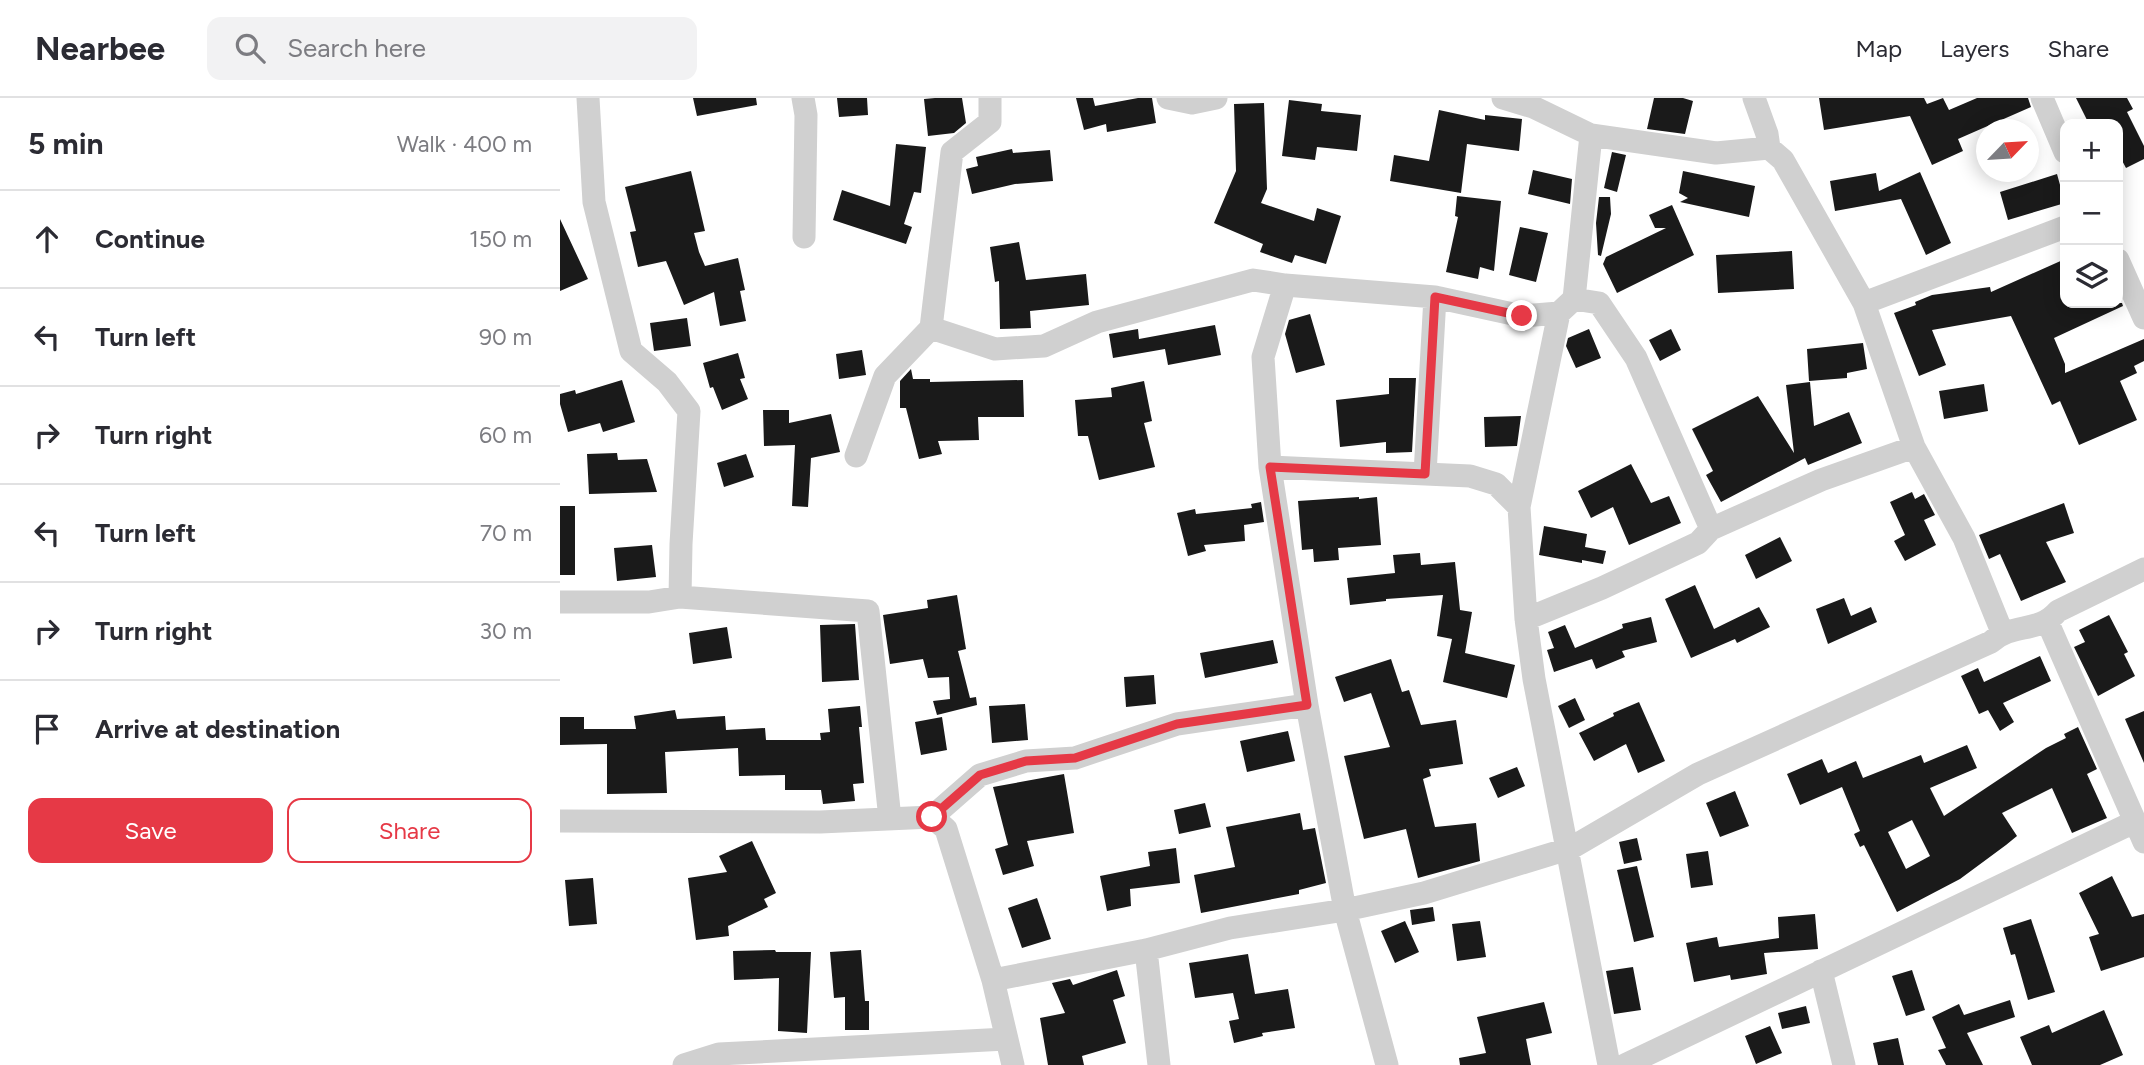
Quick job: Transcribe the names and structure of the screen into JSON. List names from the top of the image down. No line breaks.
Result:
{"north":"top right","page":{"header":"Nearbee","search":"Search here","nav":["Map","Layers","Share"],"heading":["5 min","Walk · 400 m"],"map_buttons":["+","−"],"list":[["Continue","150 m"],["Turn left","90 m"],["Turn right","60 m"],["Turn left","70 m"],["Turn right","30 m"],"Arrive at destination"],"buttons":["Save","Share"]}}
